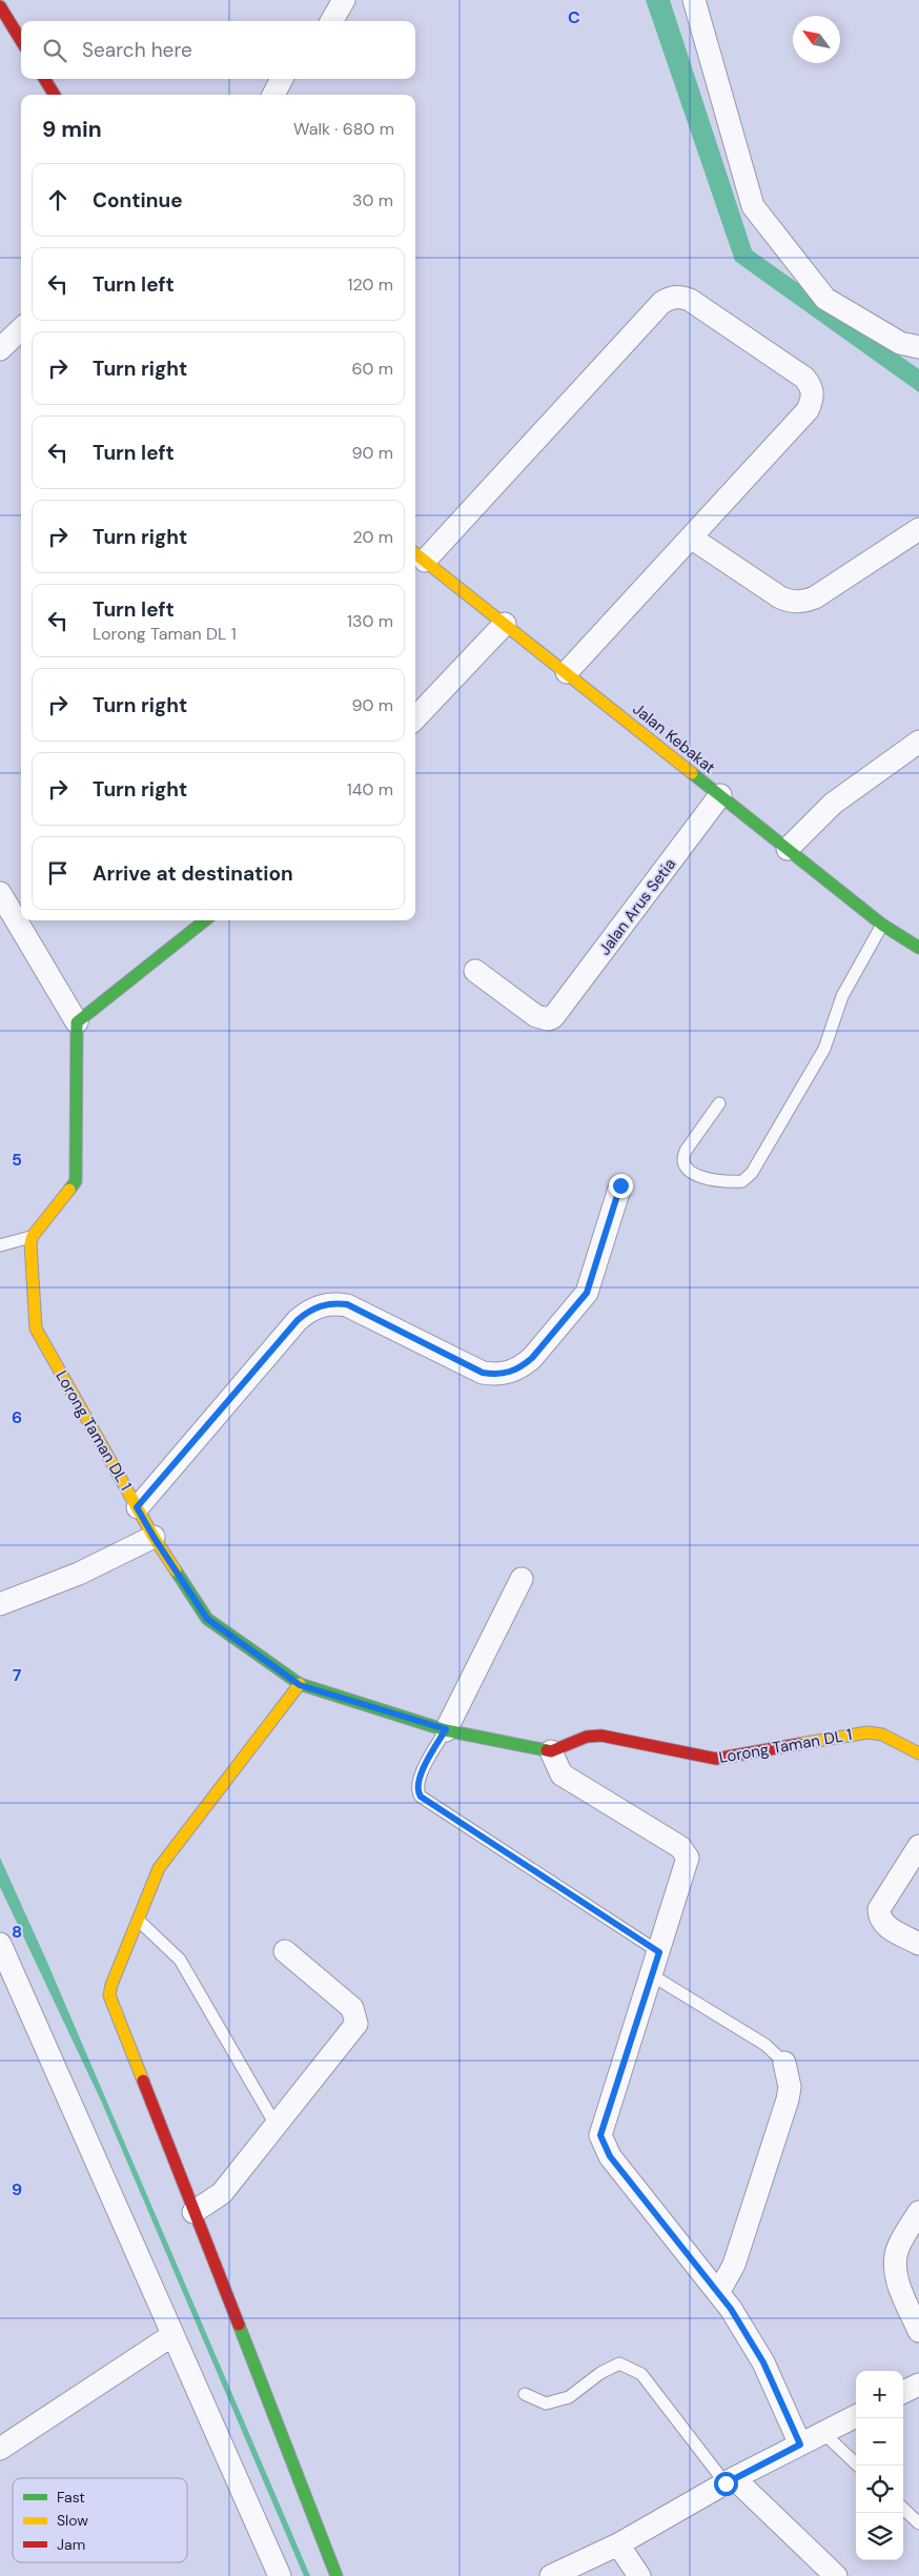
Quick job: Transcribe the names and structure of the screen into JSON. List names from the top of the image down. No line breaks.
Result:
{"streets":{"street":["Jalan Kebakat","Jalan Arus Setia","Lorong Taman DL 1"]},"crossings":[["Jalan Kebakat","Jalan Arus Setia"]],"legend":["Fast","Slow","Jam"],"north":"top left","page":{"search":"Search here","heading":["9 min","Walk · 680 m"],"list":[["Continue","30 m"],["Turn left","120 m"],["Turn right","60 m"],["Turn left","90 m"],["Turn right","20 m"],["Turn left","Lorong Taman DL 1","130 m"],["Turn right","90 m"],["Turn right","140 m"],"Arrive at destination"],"map_buttons":["+","−"]},"grid":{"columns":["C"],"rows":["5","6","7","8","9"]}}
